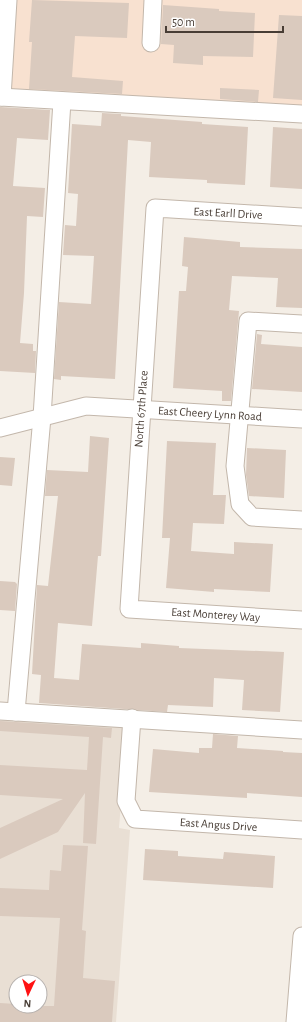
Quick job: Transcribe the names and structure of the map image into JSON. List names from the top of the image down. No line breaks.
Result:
{"streets":{"street":["East Earll Drive","North 67th Place","East Cheery Lynn Road","East Monterey Way","East Angus Drive"]},"crossings":[["East Earll Drive","North 67th Place"],["North 67th Place","East Cheery Lynn Road"],["North 67th Place","East Monterey Way"]],"scale_bar":"50 m","north":"bottom"}
